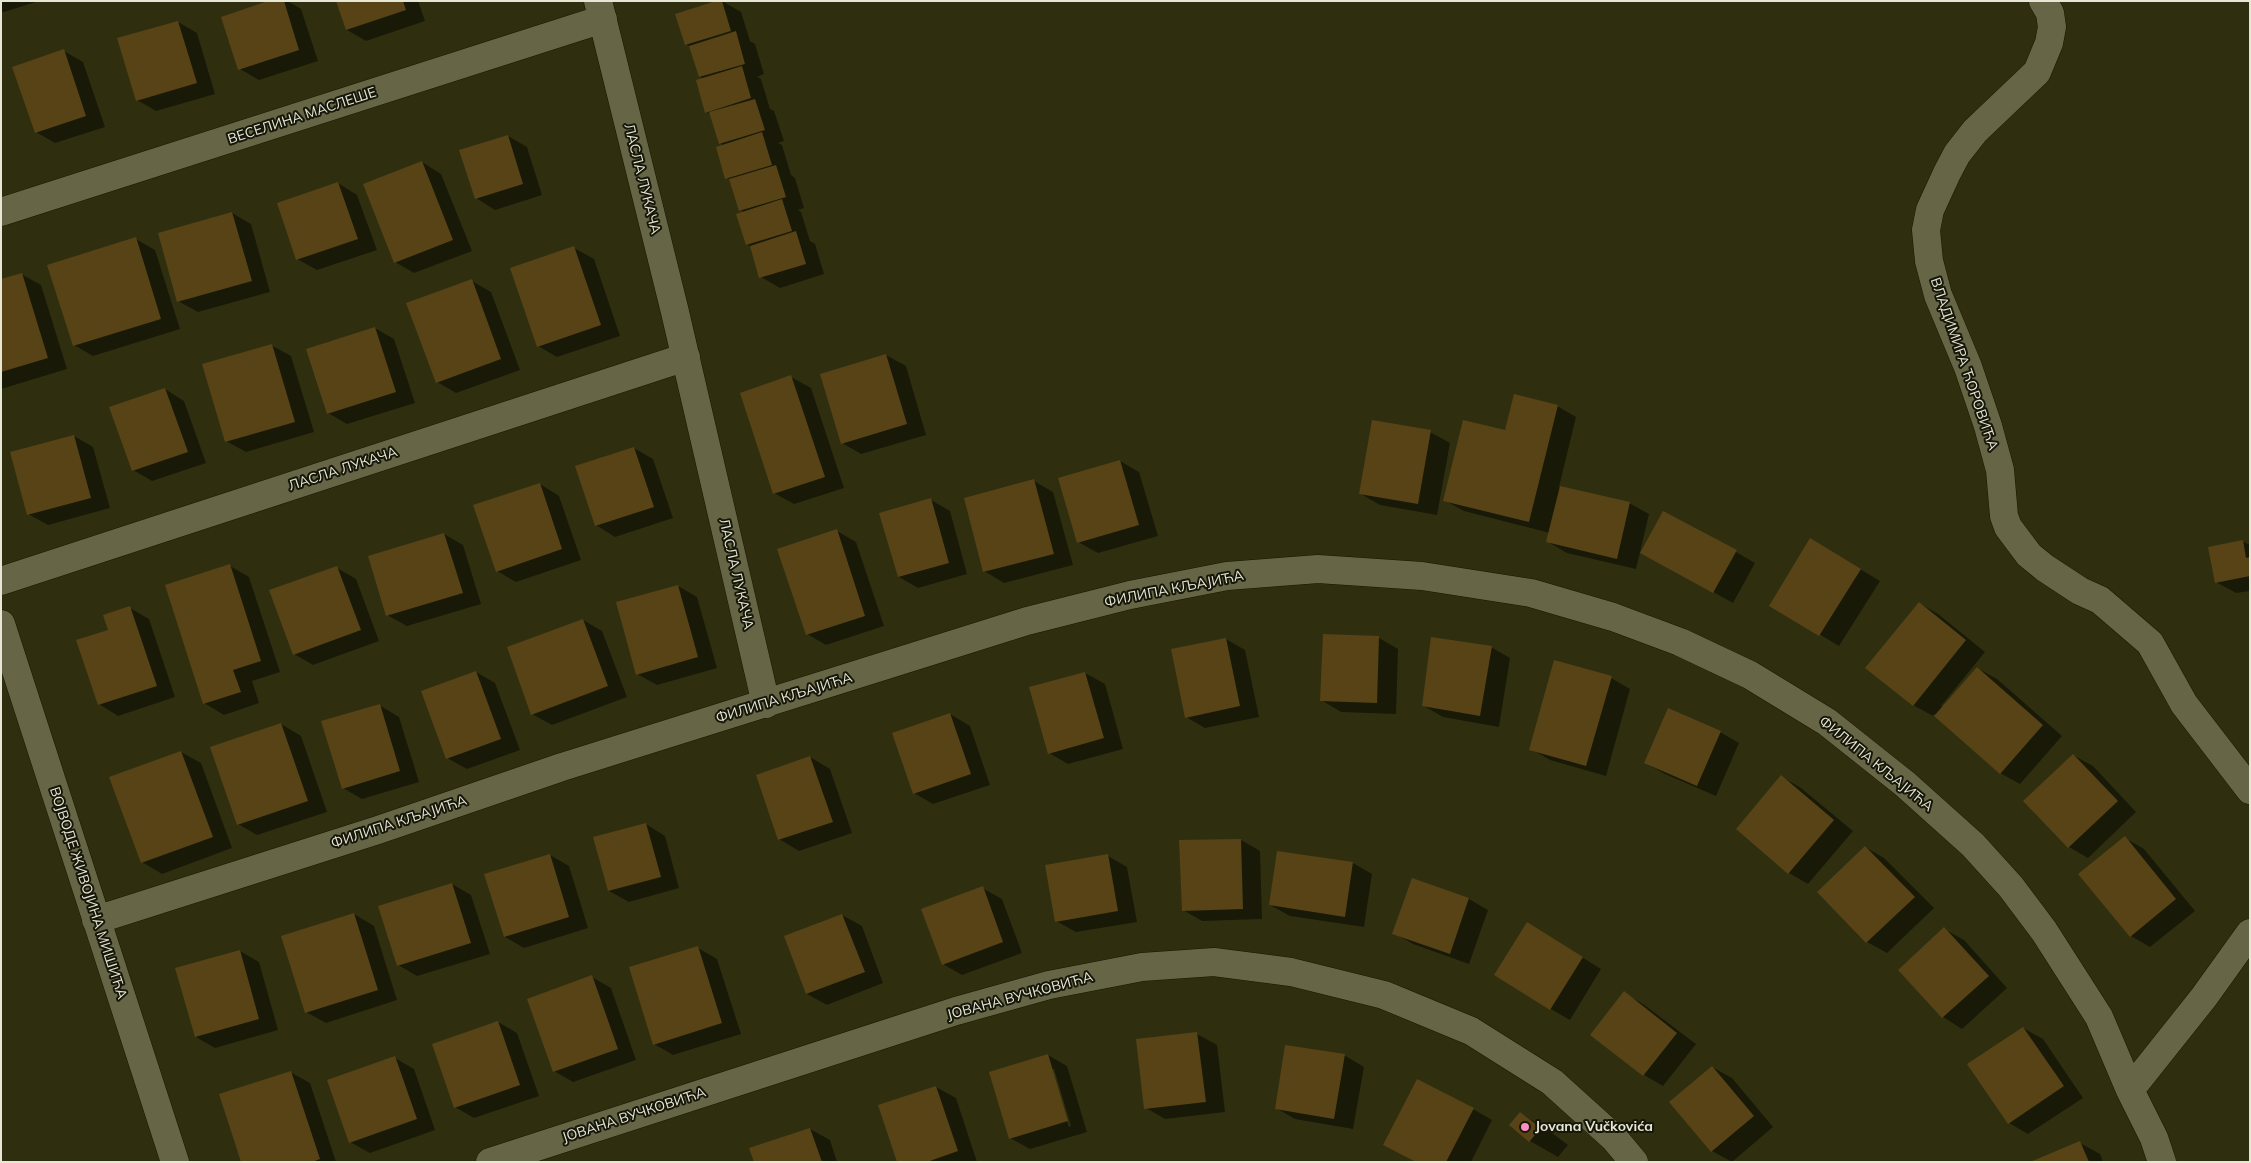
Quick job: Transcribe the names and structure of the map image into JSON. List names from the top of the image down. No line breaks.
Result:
{"streets":{"street":["ВЕСЕЛИНА МАСЛЕШЕ","ЛАСЛА ЛУКАЧА","ВЛАДИМИРА ЋОРОВИЋА","ФИЛИПА КЉАЈИЋА","ВОЈВОДЕ ЖИВОЈИНА МИШИЋА","ЈОВАНА ВУЧКОВИЋА"]},"crossings":[["ВЕСЕЛИНА МАСЛЕШЕ","ЛАСЛА ЛУКАЧА"],["ЛАСЛА ЛУКАЧА","ФИЛИПА КЉАЈИЋА"],["ФИЛИПА КЉАЈИЋА","ВОЈВОДЕ ЖИВОЈИНА МИШИЋА"]],"places":["Jovana Vučkovića"]}
